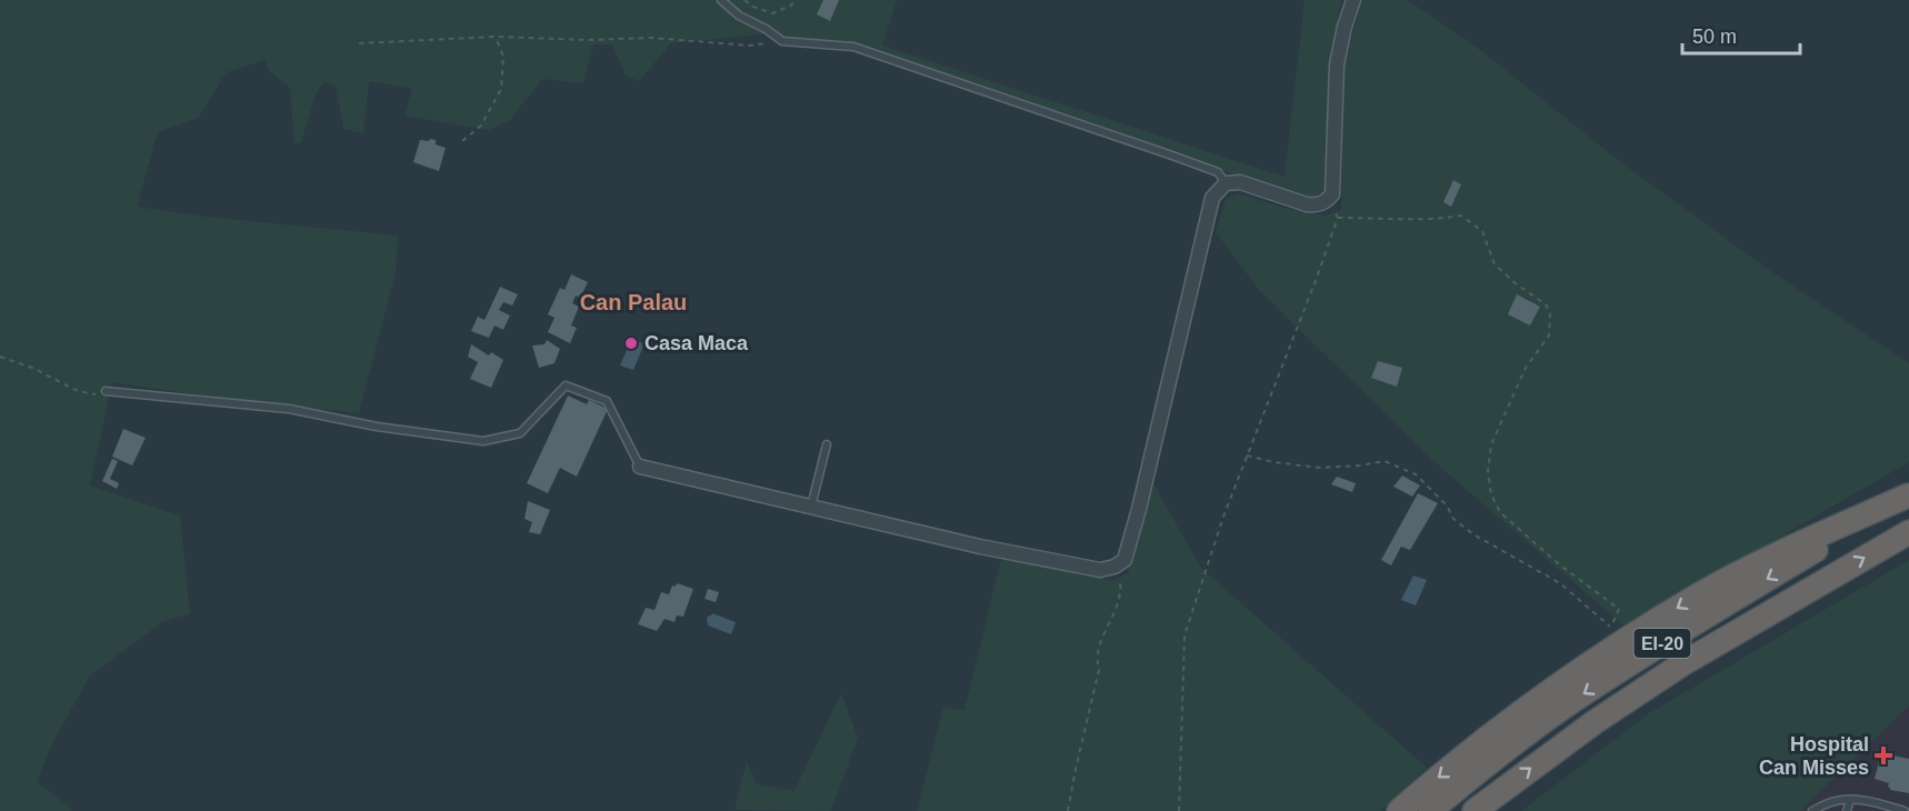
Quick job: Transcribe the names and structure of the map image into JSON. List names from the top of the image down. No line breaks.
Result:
{"streets":{"highway":["EI-20"]},"districts":["Can Palau"],"places":{"other":["Casa Maca"],"health":["Hospital Can Misses"]},"scale_bar":"50 m"}
